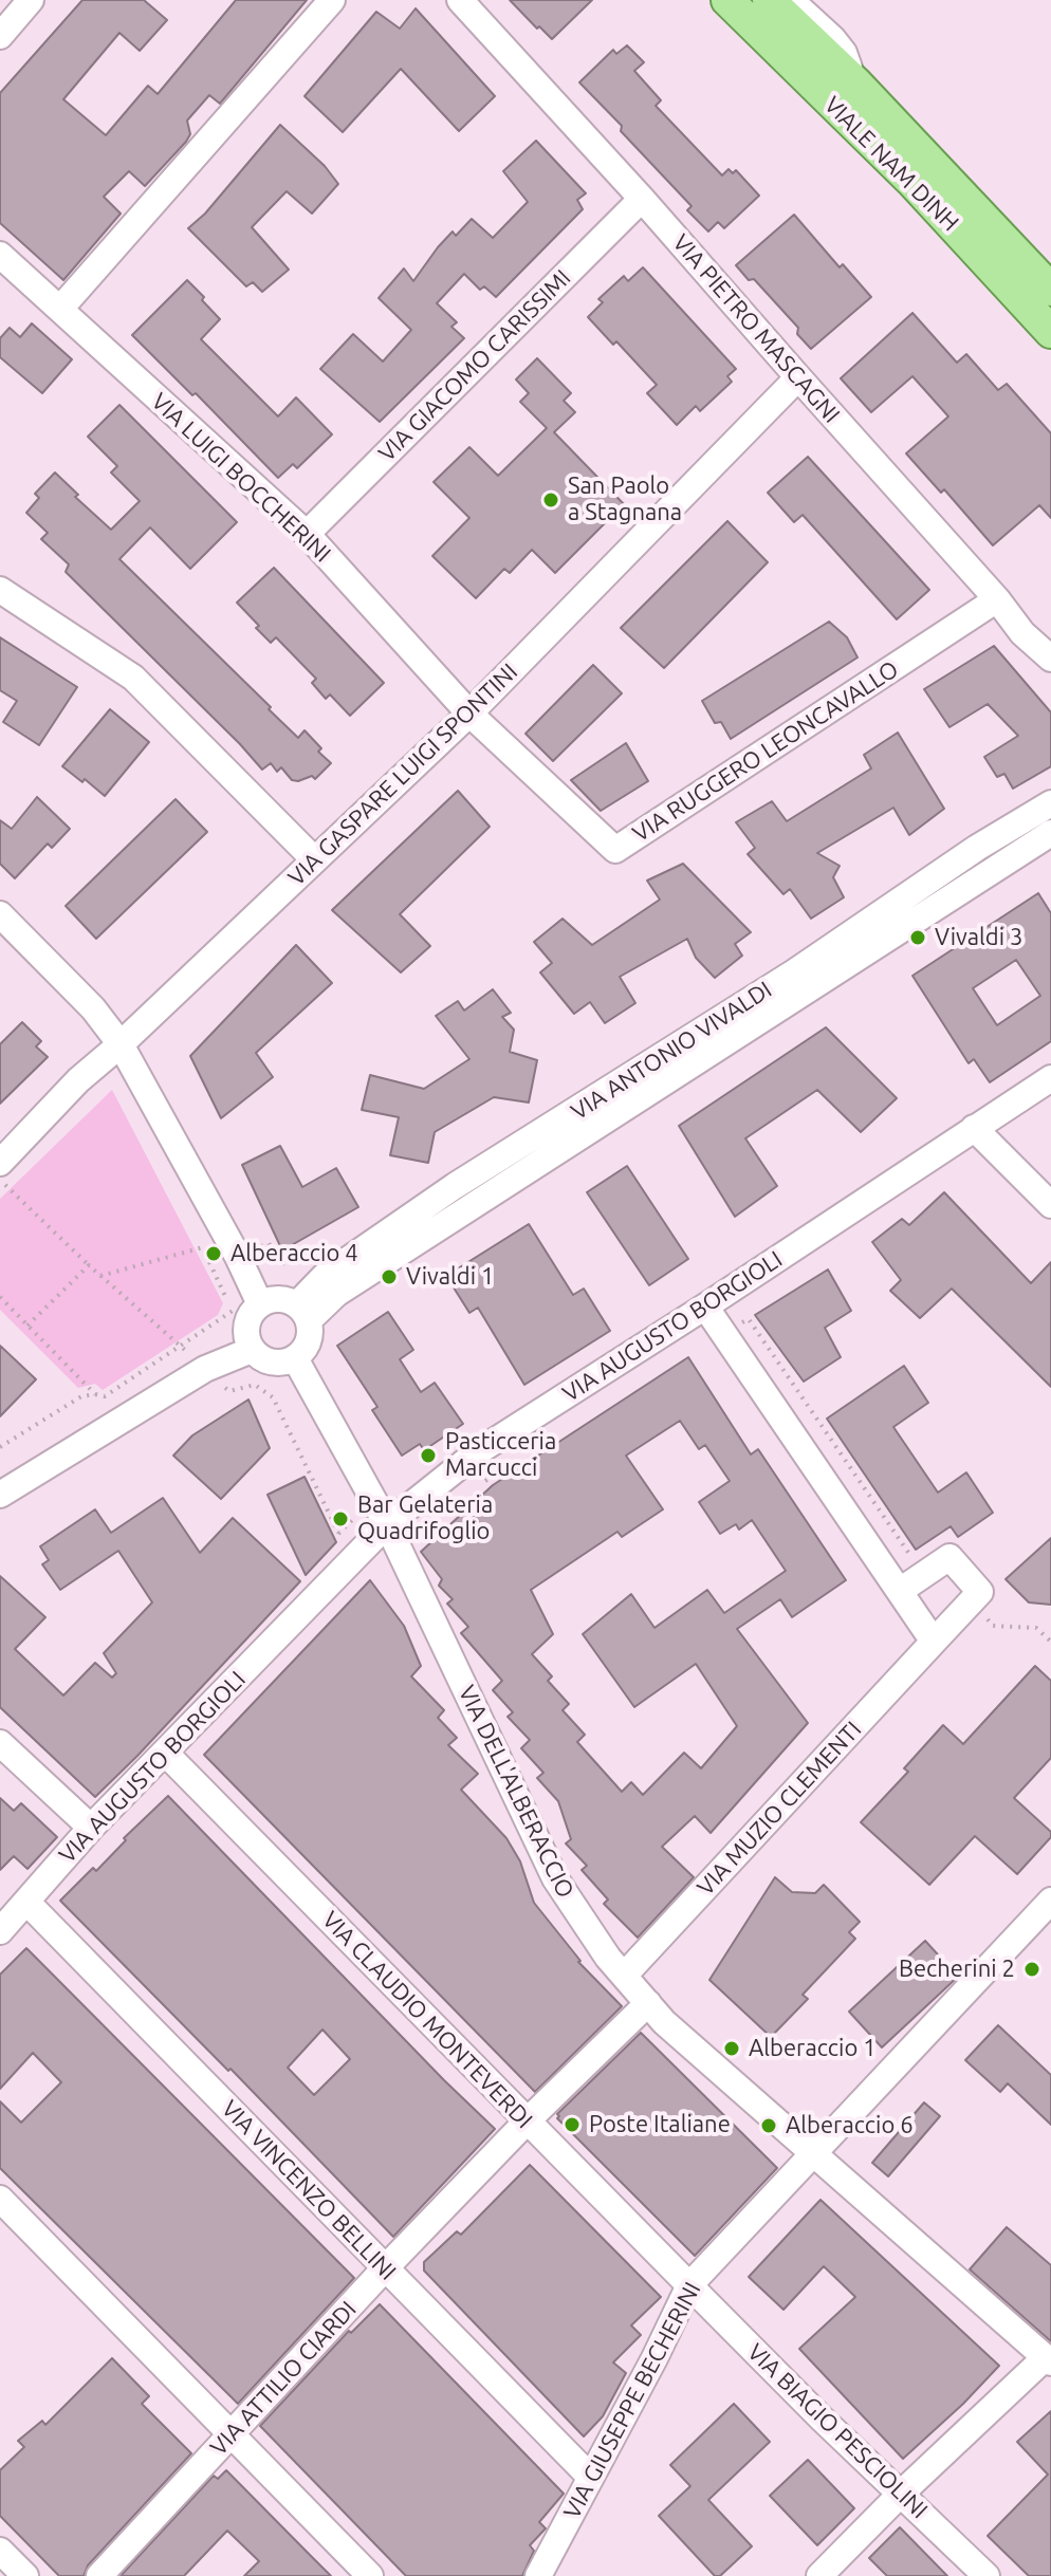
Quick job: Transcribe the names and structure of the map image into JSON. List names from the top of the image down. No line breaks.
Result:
{"streets":{"main road":["VIALE NAM DINH"],"street":["VIA PIETRO MASCAGNI","VIA GIACOMO CARISSIMI","VIA LUIGI BOCCHERINI","VIA RUGGERO LEONCAVALLO","VIA GASPARE LUIGI SPONTINI","VIA ANTONIO VIVALDI","VIA AUGUSTO BORGIOLI","VIA DELL'ALBERACCIO","VIA MUZIO CLEMENTI","VIA CLAUDIO MONTEVERDI","VIA VINCENZO BELLINI","VIA ATTILIO CIARDI","VIA GIUSEPPE BECHERINI","VIA BIAGIO PESCIOLINI"]},"crossings":[["VIA PIETRO MASCAGNI","VIA GIACOMO CARISSIMI"],["VIA PIETRO MASCAGNI","VIA RUGGERO LEONCAVALLO"],["VIA PIETRO MASCAGNI","VIA GASPARE LUIGI SPONTINI"],["VIA GIACOMO CARISSIMI","VIA LUIGI BOCCHERINI"],["VIA LUIGI BOCCHERINI","VIA RUGGERO LEONCAVALLO"],["VIA LUIGI BOCCHERINI","VIA GASPARE LUIGI SPONTINI"],["VIA RUGGERO LEONCAVALLO","VIA GASPARE LUIGI SPONTINI"],["VIA ANTONIO VIVALDI","VIA DELL'ALBERACCIO"],["VIA AUGUSTO BORGIOLI","VIA DELL'ALBERACCIO"],["VIA AUGUSTO BORGIOLI","VIA CLAUDIO MONTEVERDI"],["VIA AUGUSTO BORGIOLI","VIA VINCENZO BELLINI"],["VIA DELL'ALBERACCIO","VIA MUZIO CLEMENTI"],["VIA DELL'ALBERACCIO","VIA ATTILIO CIARDI"],["VIA DELL'ALBERACCIO","VIA GIUSEPPE BECHERINI"],["VIA CLAUDIO MONTEVERDI","VIA ATTILIO CIARDI"],["VIA CLAUDIO MONTEVERDI","VIA GIUSEPPE BECHERINI"],["VIA CLAUDIO MONTEVERDI","VIA BIAGIO PESCIOLINI"],["VIA VINCENZO BELLINI","VIA ATTILIO CIARDI"],["VIA VINCENZO BELLINI","VIA GIUSEPPE BECHERINI"],["VIA GIUSEPPE BECHERINI","VIA BIAGIO PESCIOLINI"]],"places":["San Paolo a Stagnana","Vivaldi 3","Alberaccio 4","Vivaldi 1","Pasticceria Marcucci","Bar Gelateria Quadrifoglio","Becherini 2","Alberaccio 1","Poste Italiane","Alberaccio 6"]}
